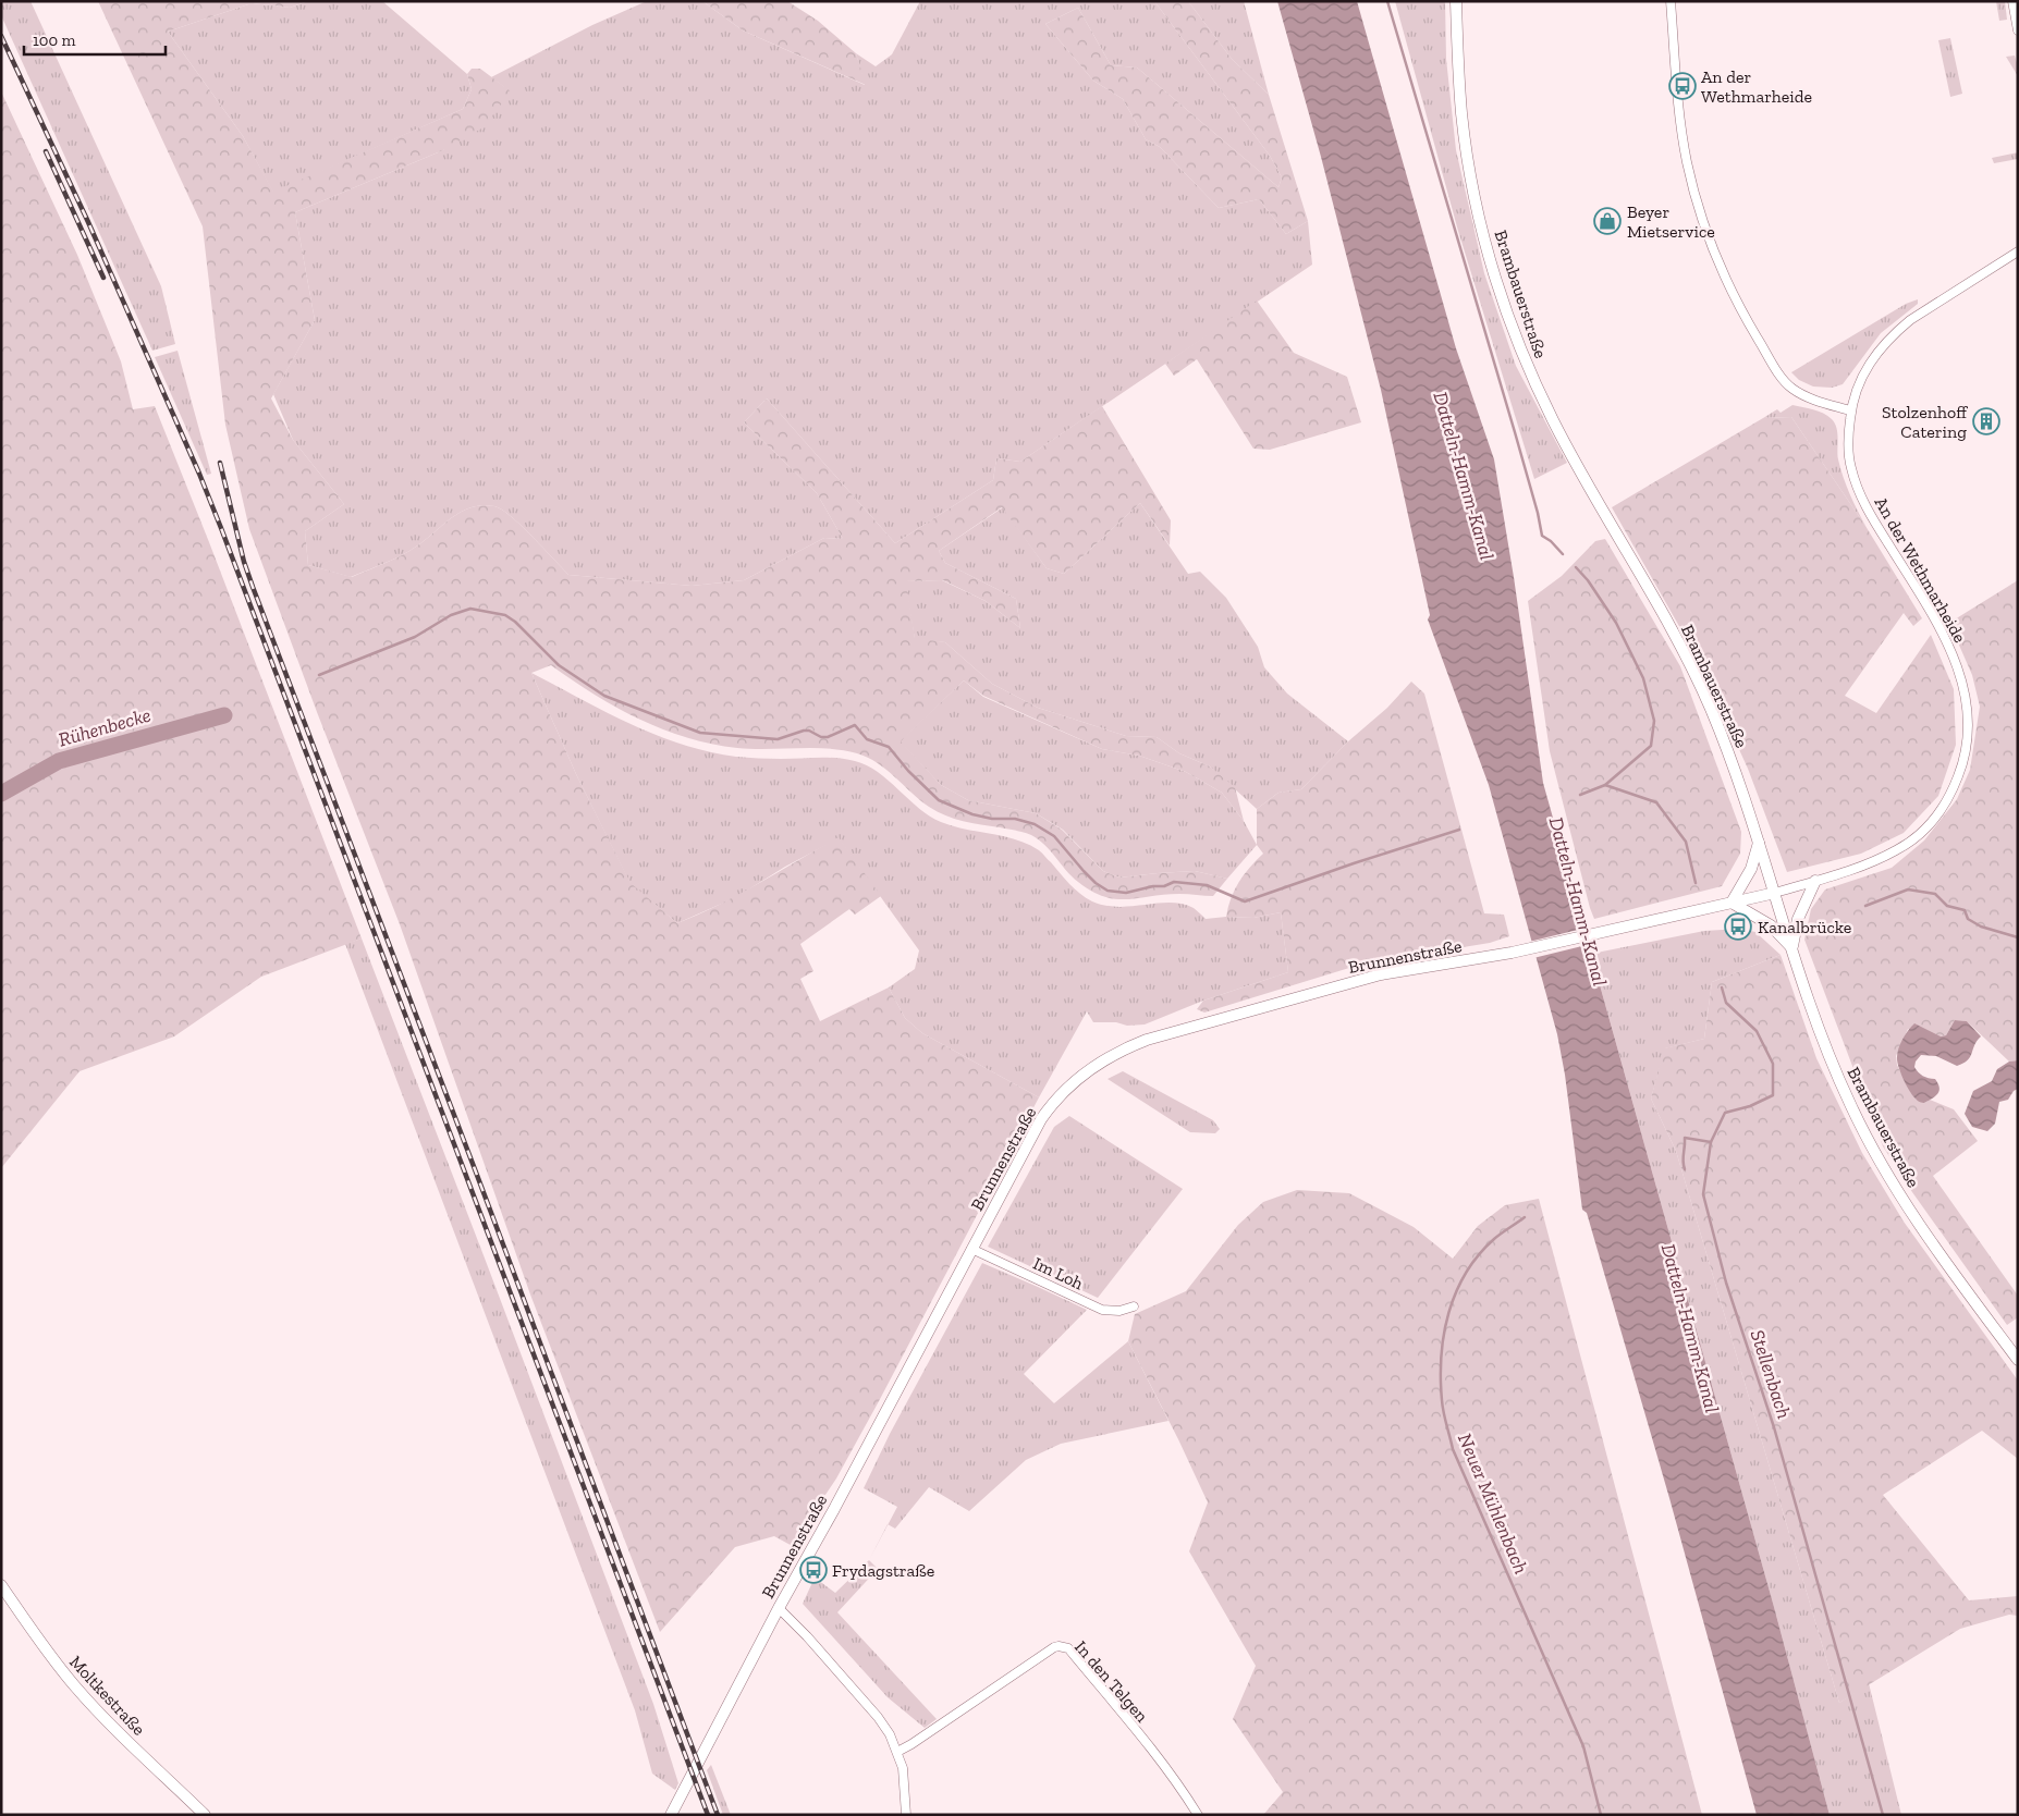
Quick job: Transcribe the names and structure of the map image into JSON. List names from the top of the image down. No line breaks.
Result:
{"streets":{"street":["Brambauerstraße","An der Wethmarheide","Brunnenstraße","Im Loh","In den Telgen","Moltkestraße"]},"crossings":[["Brambauerstraße","An der Wethmarheide"],["Brambauerstraße","Brunnenstraße"],["An der Wethmarheide","Brunnenstraße"],["Brunnenstraße","Im Loh"]],"water":["Datteln-Hamm-Kanal","Rühenbecke","Stellenbach","Neuer Mühlenbach"],"places":{"bus stop":["An der Wethmarheide","Kanalbrücke","Frydagstraße"],"shop":["Beyer Mietservice"],"building":["Stolzenhoff Catering"]},"scale_bar":"100 m"}
